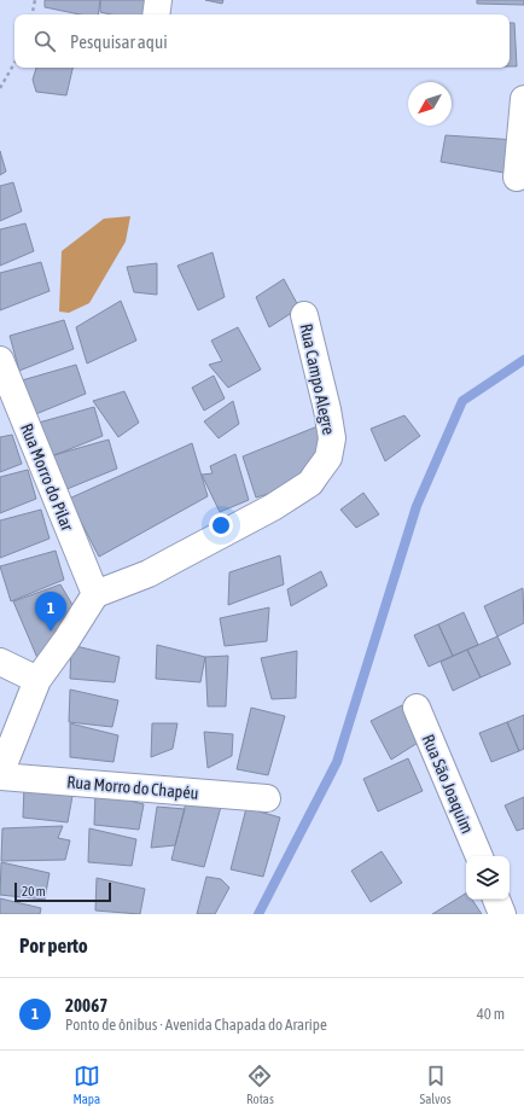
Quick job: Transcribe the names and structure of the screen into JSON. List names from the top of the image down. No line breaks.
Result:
{"streets":{"street":["Rua Campo Alegre","Rua Morro do Pilar","Rua São Joaquim","Rua Morro do Chapéu"]},"crossings":[["Rua Campo Alegre","Rua Morro do Pilar"]],"scale_bar":"20 m","north":"bottom left","page":{"search":"Pesquisar aqui","pins":"1","scale":"20 m","heading":"Por perto","list":[{"mark":"1","name":"20067","note":"Ponto de ônibus · Avenida Chapada do Araripe","value":"40 m"}],"nav":["Mapa","Rotas","Salvos"]}}
